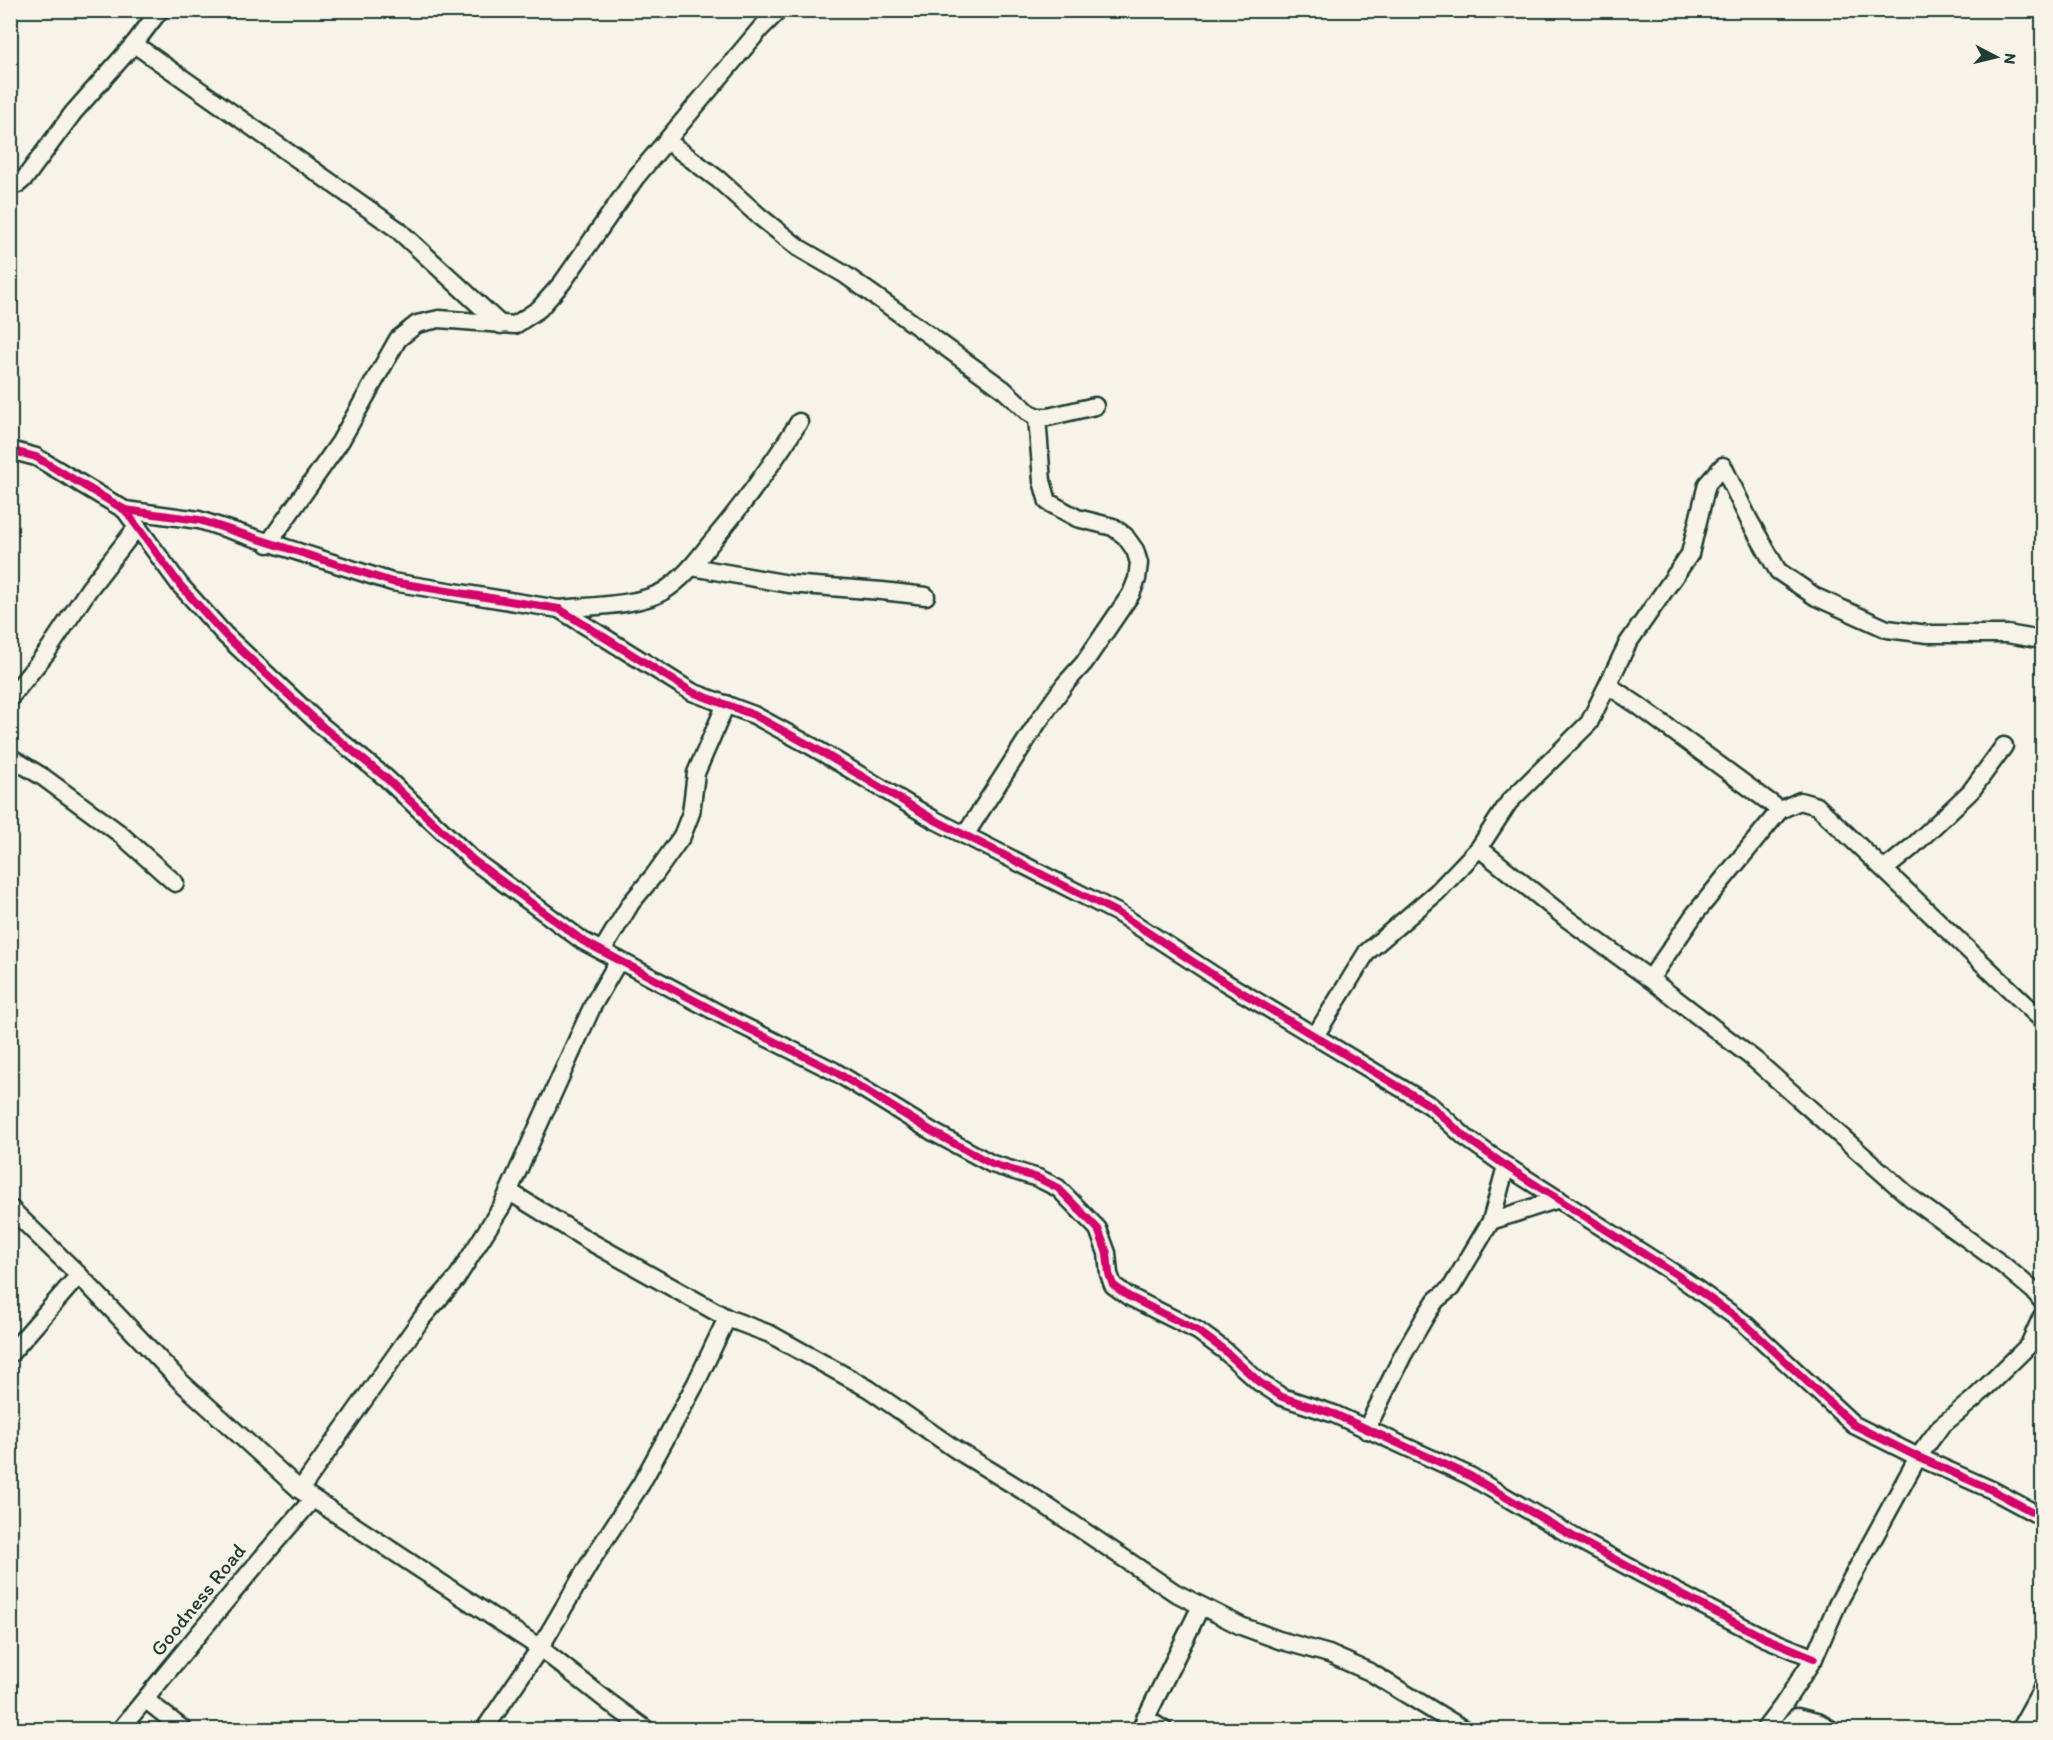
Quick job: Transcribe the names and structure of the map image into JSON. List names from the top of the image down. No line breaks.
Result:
{"streets":{"street":["Goodness Road"]},"north":"right"}
